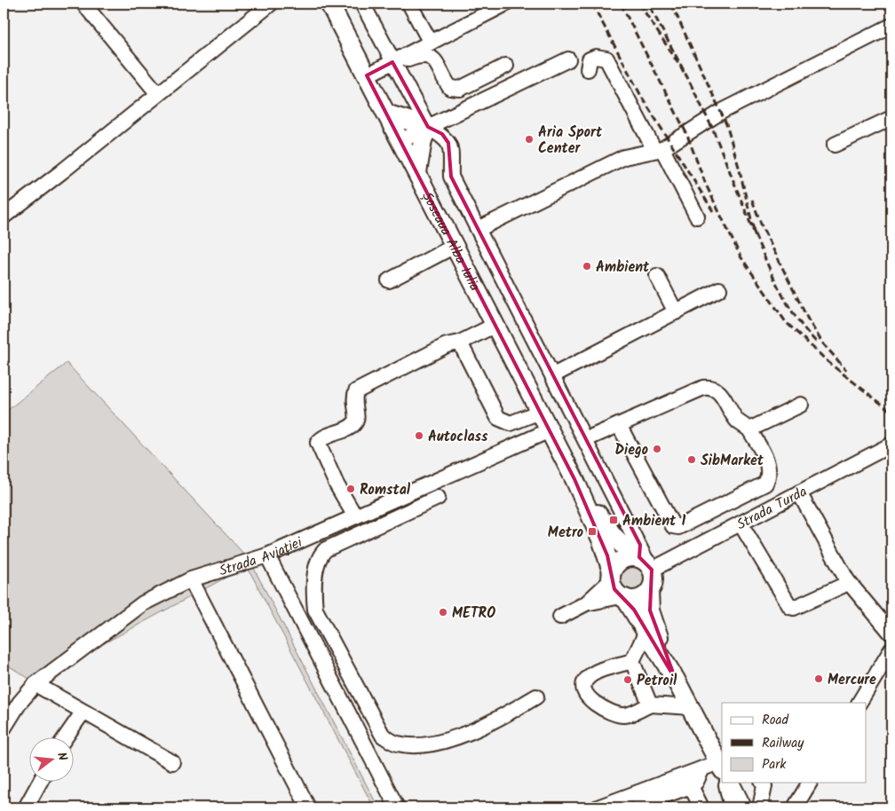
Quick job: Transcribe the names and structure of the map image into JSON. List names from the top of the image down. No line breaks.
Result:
{"streets":{"main road":["Șoseaua Alba Iulia"],"street":["Strada Turda","Strada Aviației"]},"crossings":[["Șoseaua Alba Iulia","Strada Turda"],["Șoseaua Alba Iulia","Strada Aviației"]],"places":{"other":["Aria Sport Center","Ambient","Autoclass","Diego","SibMarket","Romstal","METRO","Mercure","Petroil"],"transit":["Ambient 1","Metro"]},"legend":["Road","Railway","Park"],"north":"right"}
